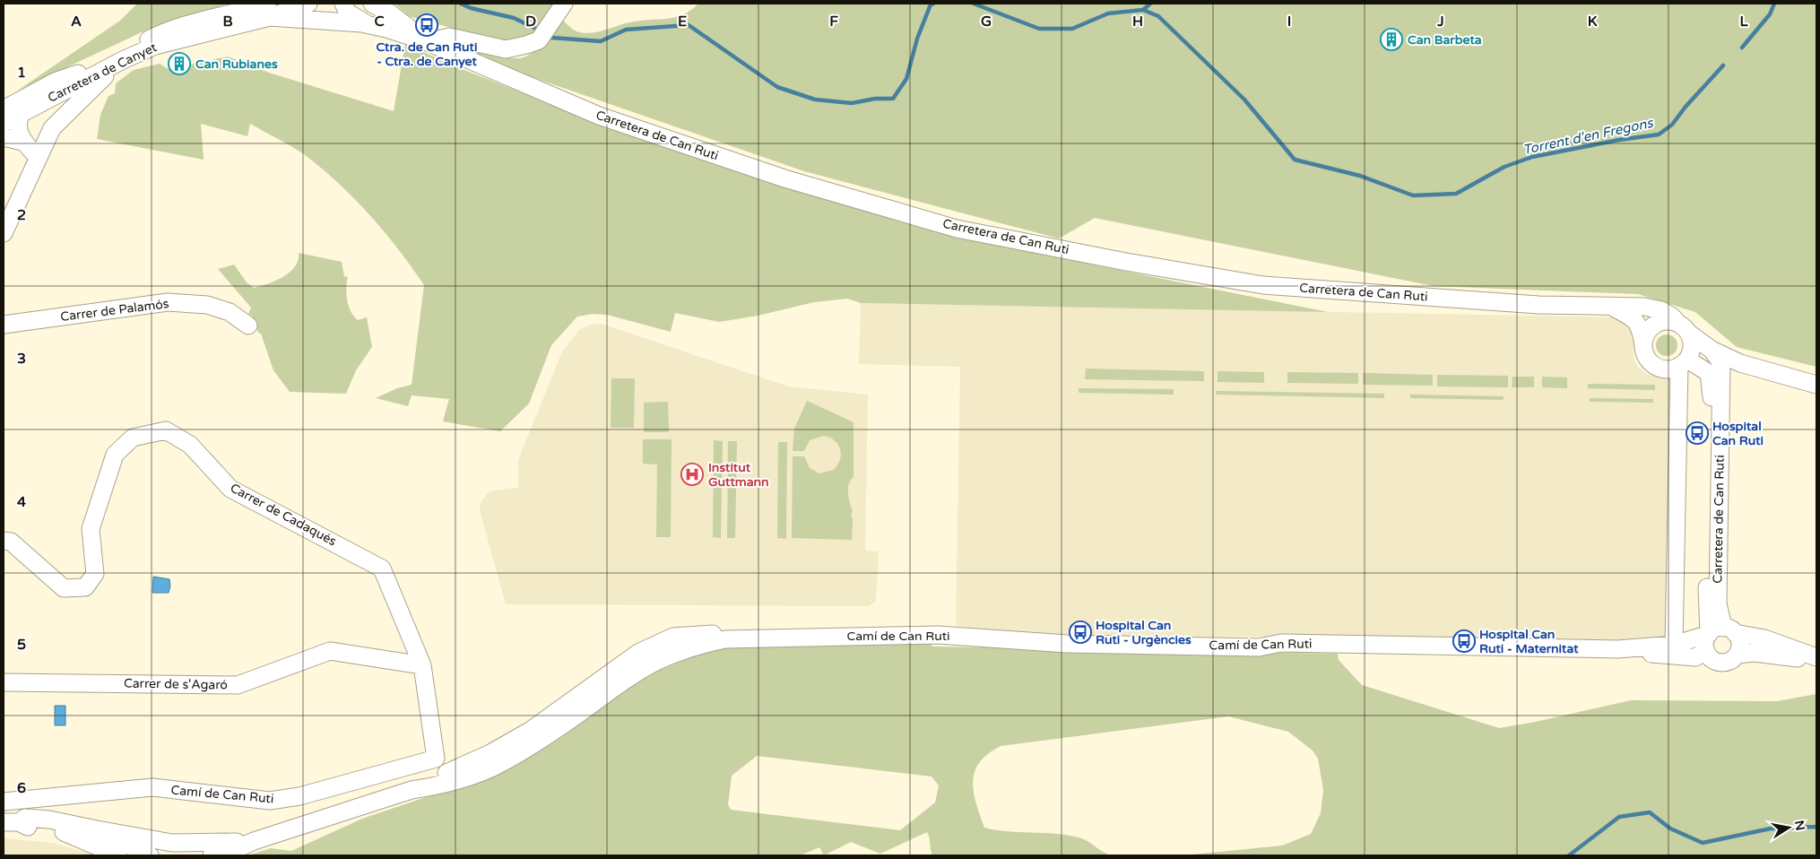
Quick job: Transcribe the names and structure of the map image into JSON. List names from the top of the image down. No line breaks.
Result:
{"streets":{"street":["Carretera de Canyet","Carretera de Can Ruti","Carrer de Palamós","Carrer de Cadaqués","Camí de Can Ruti","Carrer de s'Agaró"]},"crossings":[["Carretera de Can Ruti","Camí de Can Ruti"],["Carrer de Cadaqués","Camí de Can Ruti"],["Carrer de Cadaqués","Carrer de s'Agaró"]],"water":["Torrent d'en Fregons"],"places":{"bus stop":["Ctra. de Can Ruti - Ctra. de Canyet","Hospital Can Ruti","Hospital Can Ruti - Urgències","Hospital Can Ruti - Maternitat"],"building":["Can Barbeta","Can Rubianes"],"hospital":["Institut Guttmann"]},"north":"right","grid":{"columns":["A","B","C","D","E","F","G","H","I","J","K","L"],"rows":["1","2","3","4","5","6"]}}
